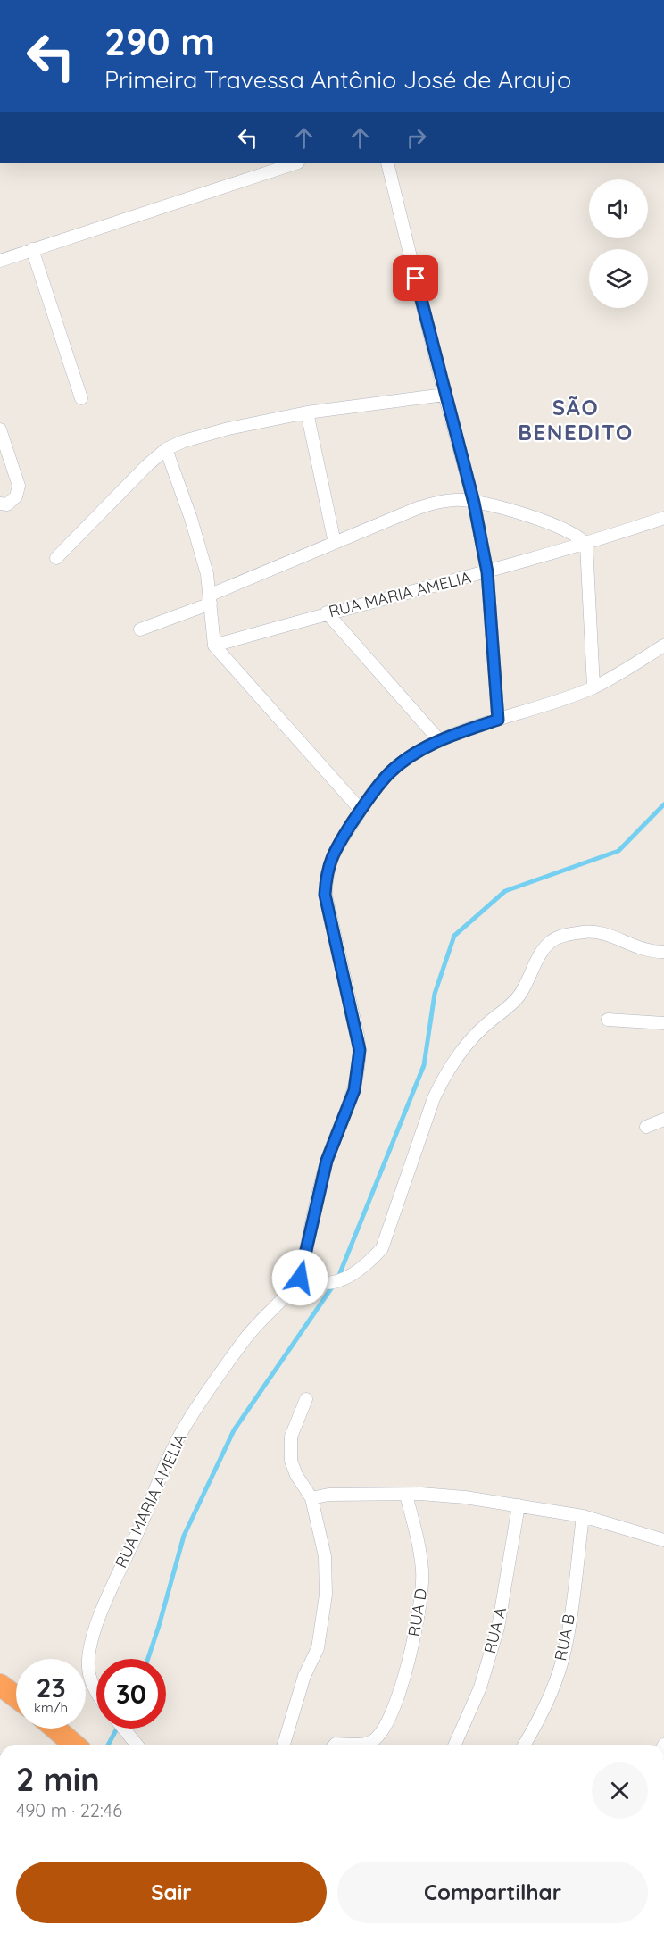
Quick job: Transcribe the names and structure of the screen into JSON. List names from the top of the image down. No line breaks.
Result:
{"streets":{"street":["RUA MARIA AMELIA","RUA D","RUA A","RUA B"]},"districts":["SÃO BENEDITO"],"page":{"turn":["290 m","Primeira Travessa Antônio José de Araujo"],"speed":"23 km/h","limit":"30","heading":["2 min","490 m · 22:46"],"buttons":["Sair","Compartilhar"]}}
